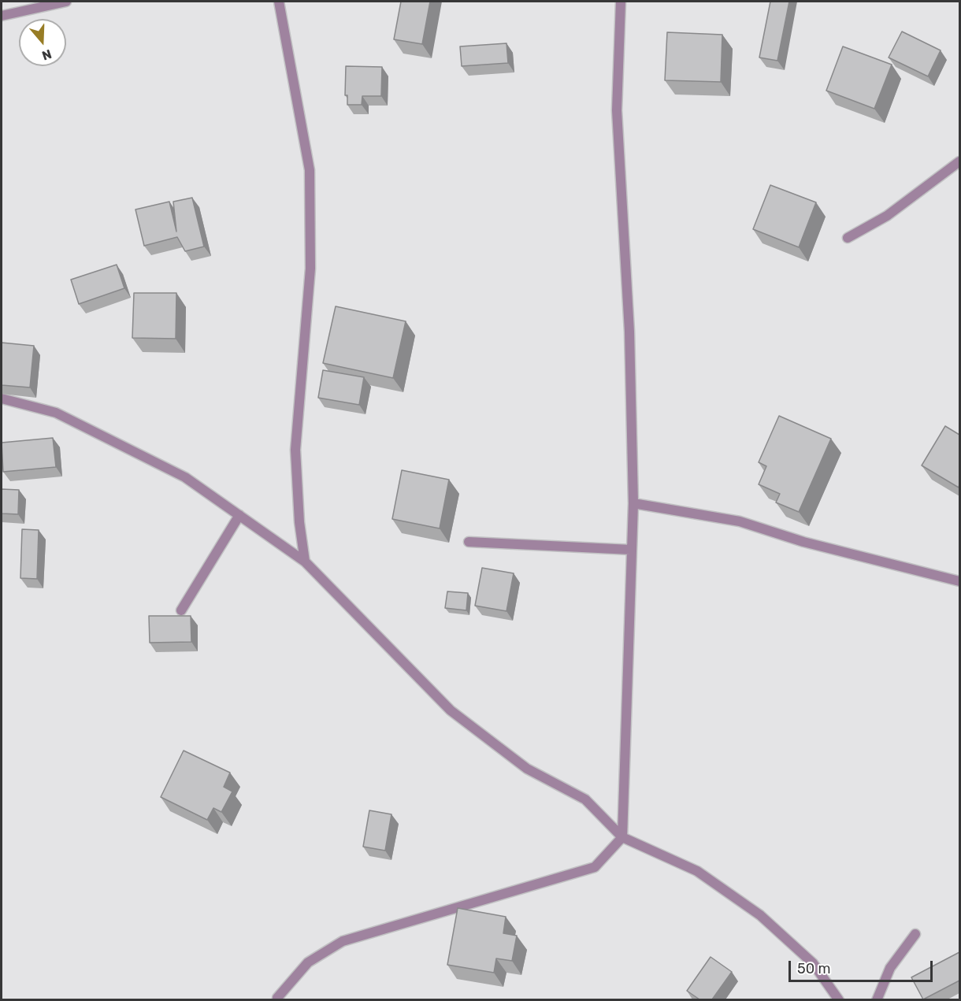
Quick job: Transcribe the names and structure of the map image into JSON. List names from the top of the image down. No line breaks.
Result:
{"scale_bar":"50 m","north":"bottom"}
